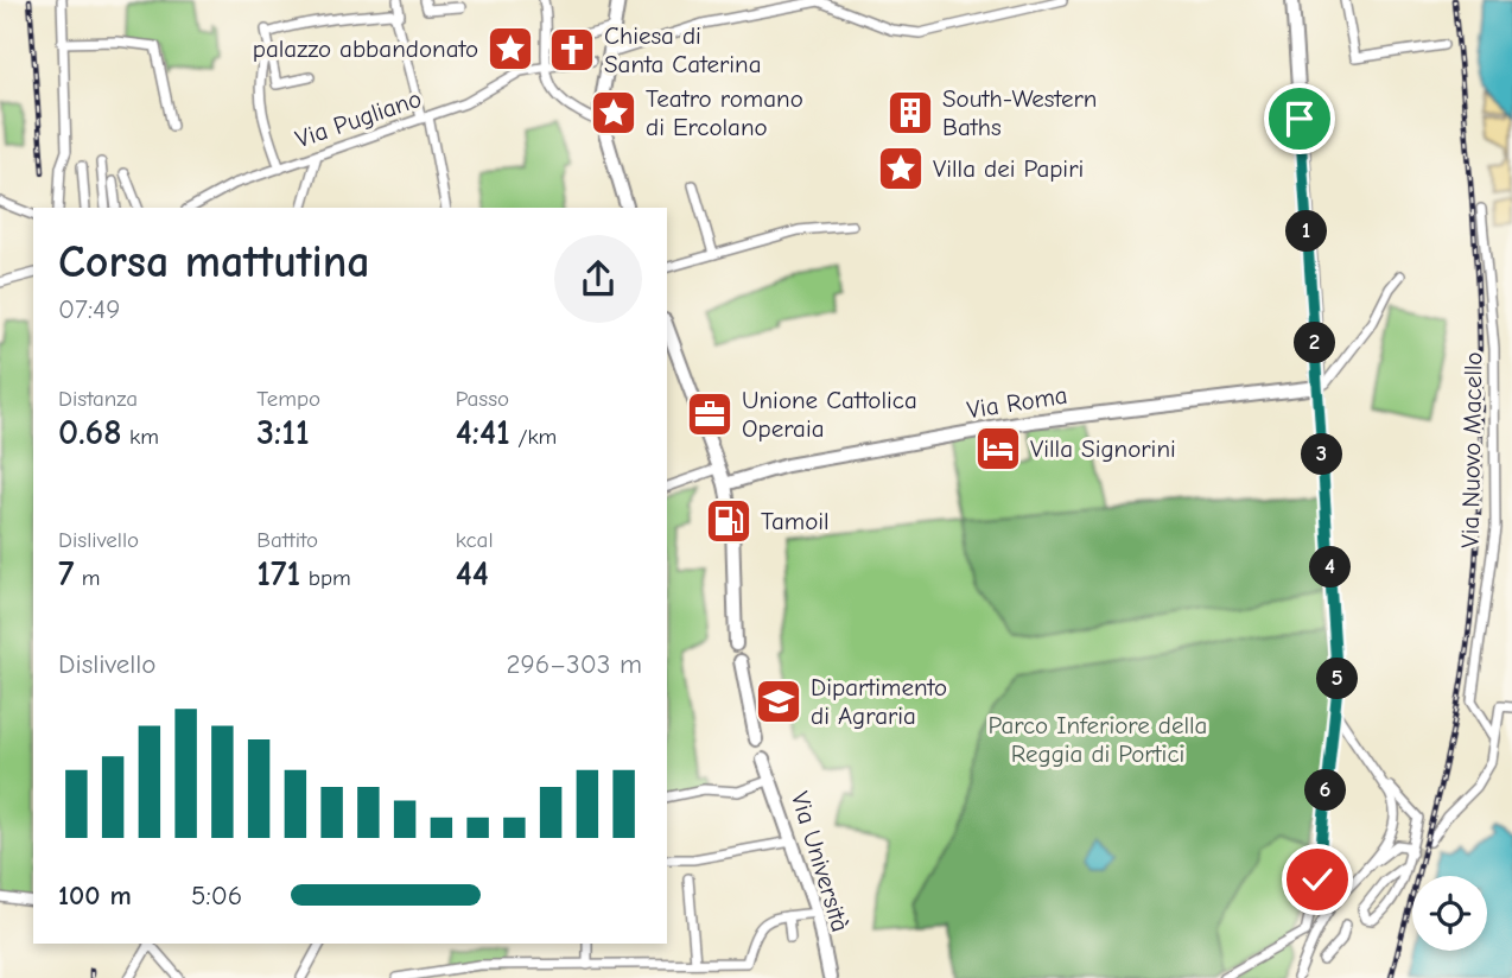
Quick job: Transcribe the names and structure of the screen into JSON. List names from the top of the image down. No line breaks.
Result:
{"streets":{"main road":["Via Roma","Via Università"],"street":["Via Pugliano","Via Nuovo Macello"]},"parks":["Parco Inferiore della Reggia di Portici"],"places":{"place":["palazzo abbandonato","Teatro romano di Ercolano","Villa dei Papiri"],"church":["Chiesa di Santa Caterina"],"building":["South-Western Baths"],"office":["Unione Cattolica Operaia"],"hotel":["Villa Signorini"],"fuel station":["Tamoil"],"school or university":["Dipartimento di Agraria"]},"page":{"heading":["Corsa mattutina","07:49"],"pins":["1","2","3","4","5","6"],"stats":[["Distanza","0.68 km"],["Tempo","3:11"],["Passo","4:41 /km"],["Dislivello","7 m"],["Battito","171 bpm"],["kcal","44"]],"chart":["Dislivello","296–303 m"],"list":[{"name":"100 m","note":"5:06"}]}}
